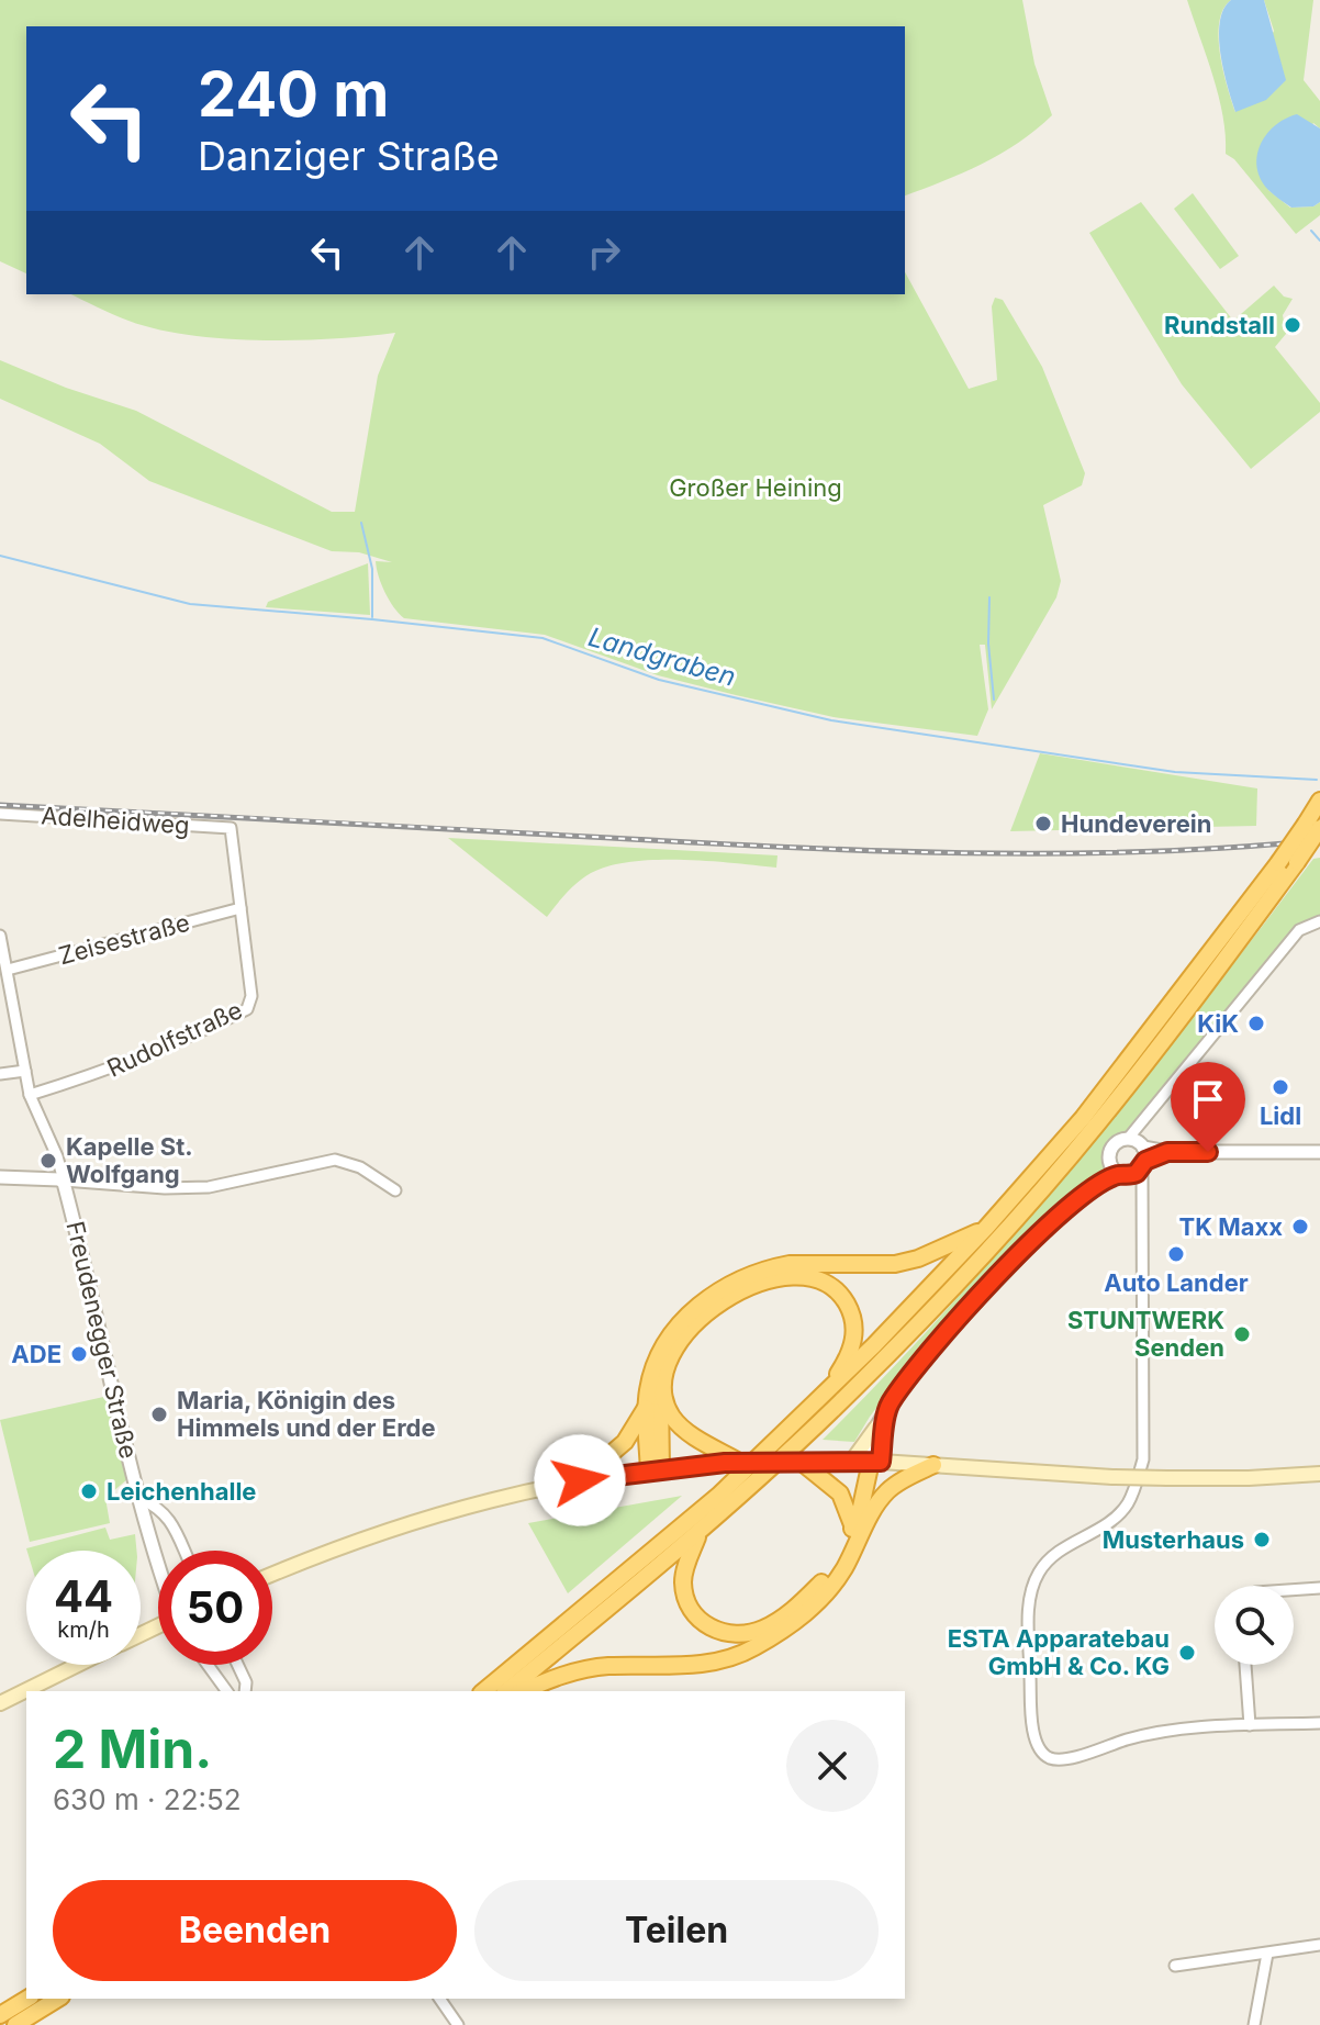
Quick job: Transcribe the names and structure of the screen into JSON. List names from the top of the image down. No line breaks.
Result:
{"streets":{"street":["Adelheidweg","Zeisestraße","Rudolfstraße","Freudenegger Straße"]},"crossings":[["Adelheidweg","Rudolfstraße"],["Zeisestraße","Rudolfstraße"]],"water":["Landgraben"],"parks":["Großer Heining"],"places":["Rundstall","Hundeverein","KiK","Lidl","Kapelle St. Wolfgang","TK Maxx","Auto Lander","STUNTWERK Senden","ADE","Maria, Königin des Himmels und der Erde","Leichenhalle","Musterhaus","ESTA Apparatebau GmbH & Co. KG"],"page":{"turn":["240 m","Danziger Straße"],"speed":"44 km/h","limit":"50","heading":["2 Min.","630 m · 22:52"],"buttons":["Beenden","Teilen"]}}
